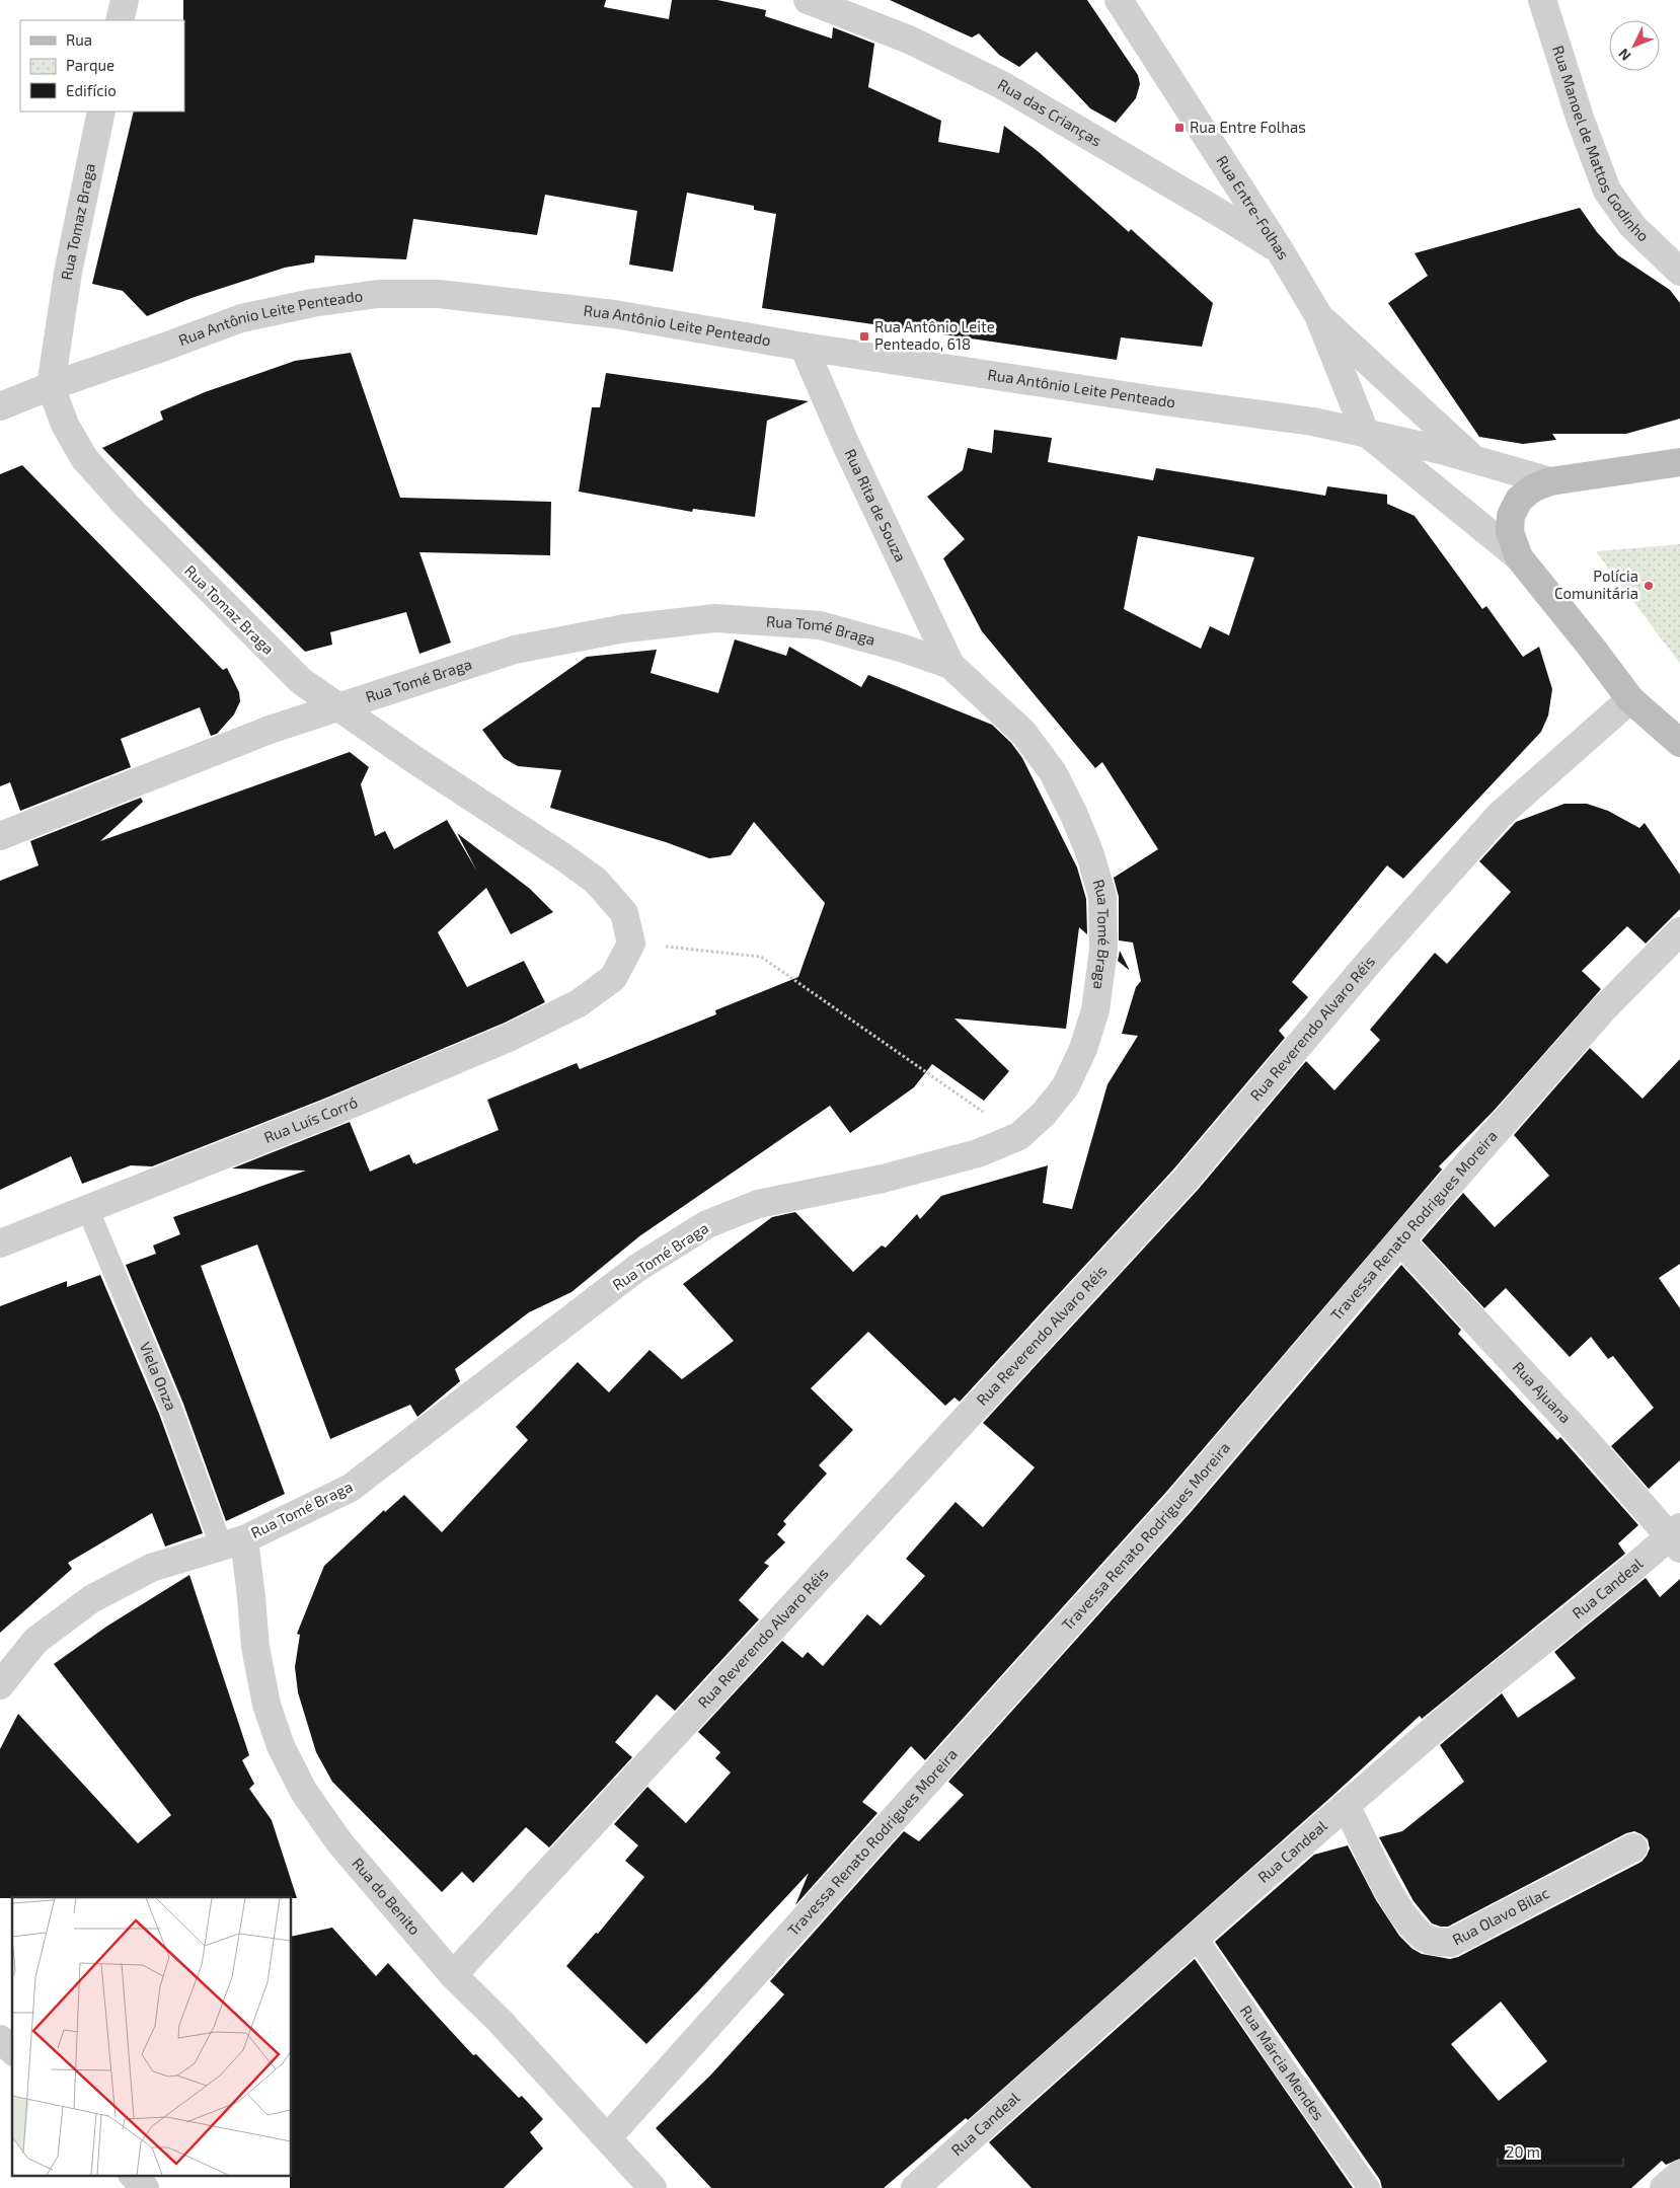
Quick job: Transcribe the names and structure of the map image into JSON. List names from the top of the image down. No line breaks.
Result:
{"streets":{"street":["Rua das Crianças","Rua Manoel de Mattos Godinho","Rua Entre-Folhas","Rua Tomaz Braga","Rua Antônio Leite Penteado","Rua Rita de Souza","Rua Tomé Braga","Rua Reverendo Alvaro Réis","Rua Luís Corró","Travessa Renato Rodrigues Moreira","Rua Ajuana","Rua Candeal","Rua do Benito","Rua Olavo Bilac"],"lane":["Viela Onza","Rua Márcia Mendes"]},"crossings":[["Rua das Crianças","Rua Entre-Folhas"],["Rua Entre-Folhas","Rua Antônio Leite Penteado"],["Rua Tomaz Braga","Rua Antônio Leite Penteado"],["Rua Tomaz Braga","Rua Tomé Braga"],["Rua Tomaz Braga","Rua Luís Corró"],["Rua Antônio Leite Penteado","Rua Rita de Souza"],["Rua Rita de Souza","Rua Tomé Braga"],["Rua Tomé Braga","Viela Onza"],["Rua Tomé Braga","Rua do Benito"],["Rua Reverendo Alvaro Réis","Rua do Benito"],["Rua Luís Corró","Viela Onza"],["Travessa Renato Rodrigues Moreira","Rua Ajuana"],["Travessa Renato Rodrigues Moreira","Rua do Benito"],["Viela Onza","Rua do Benito"],["Rua Ajuana","Rua Candeal"],["Rua Candeal","Rua Olavo Bilac"],["Rua Candeal","Rua Márcia Mendes"]],"places":{"transit":["Rua Entre Folhas","Rua Antônio Leite Penteado, 618"],"other":["Polícia Comunitária"]},"legend":["Rua","Parque","Edifício"],"scale_bar":"20 m","north":"bottom left"}
